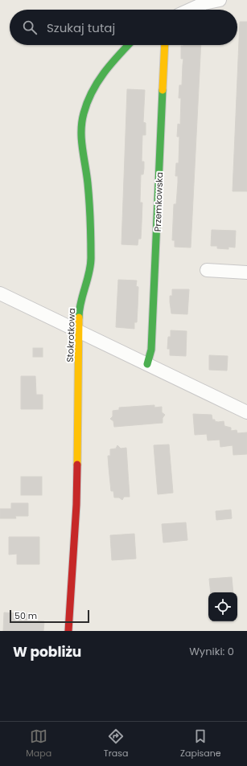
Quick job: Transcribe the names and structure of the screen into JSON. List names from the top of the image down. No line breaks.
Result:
{"streets":{"street":["Przemkowska","Stokrotkowa"]},"scale_bar":"50 m","page":{"search":"Szukaj tutaj","scale":"50 m","heading":["W pobliżu","Wyniki: 0"],"nav":["Mapa","Trasa","Zapisane"]}}
